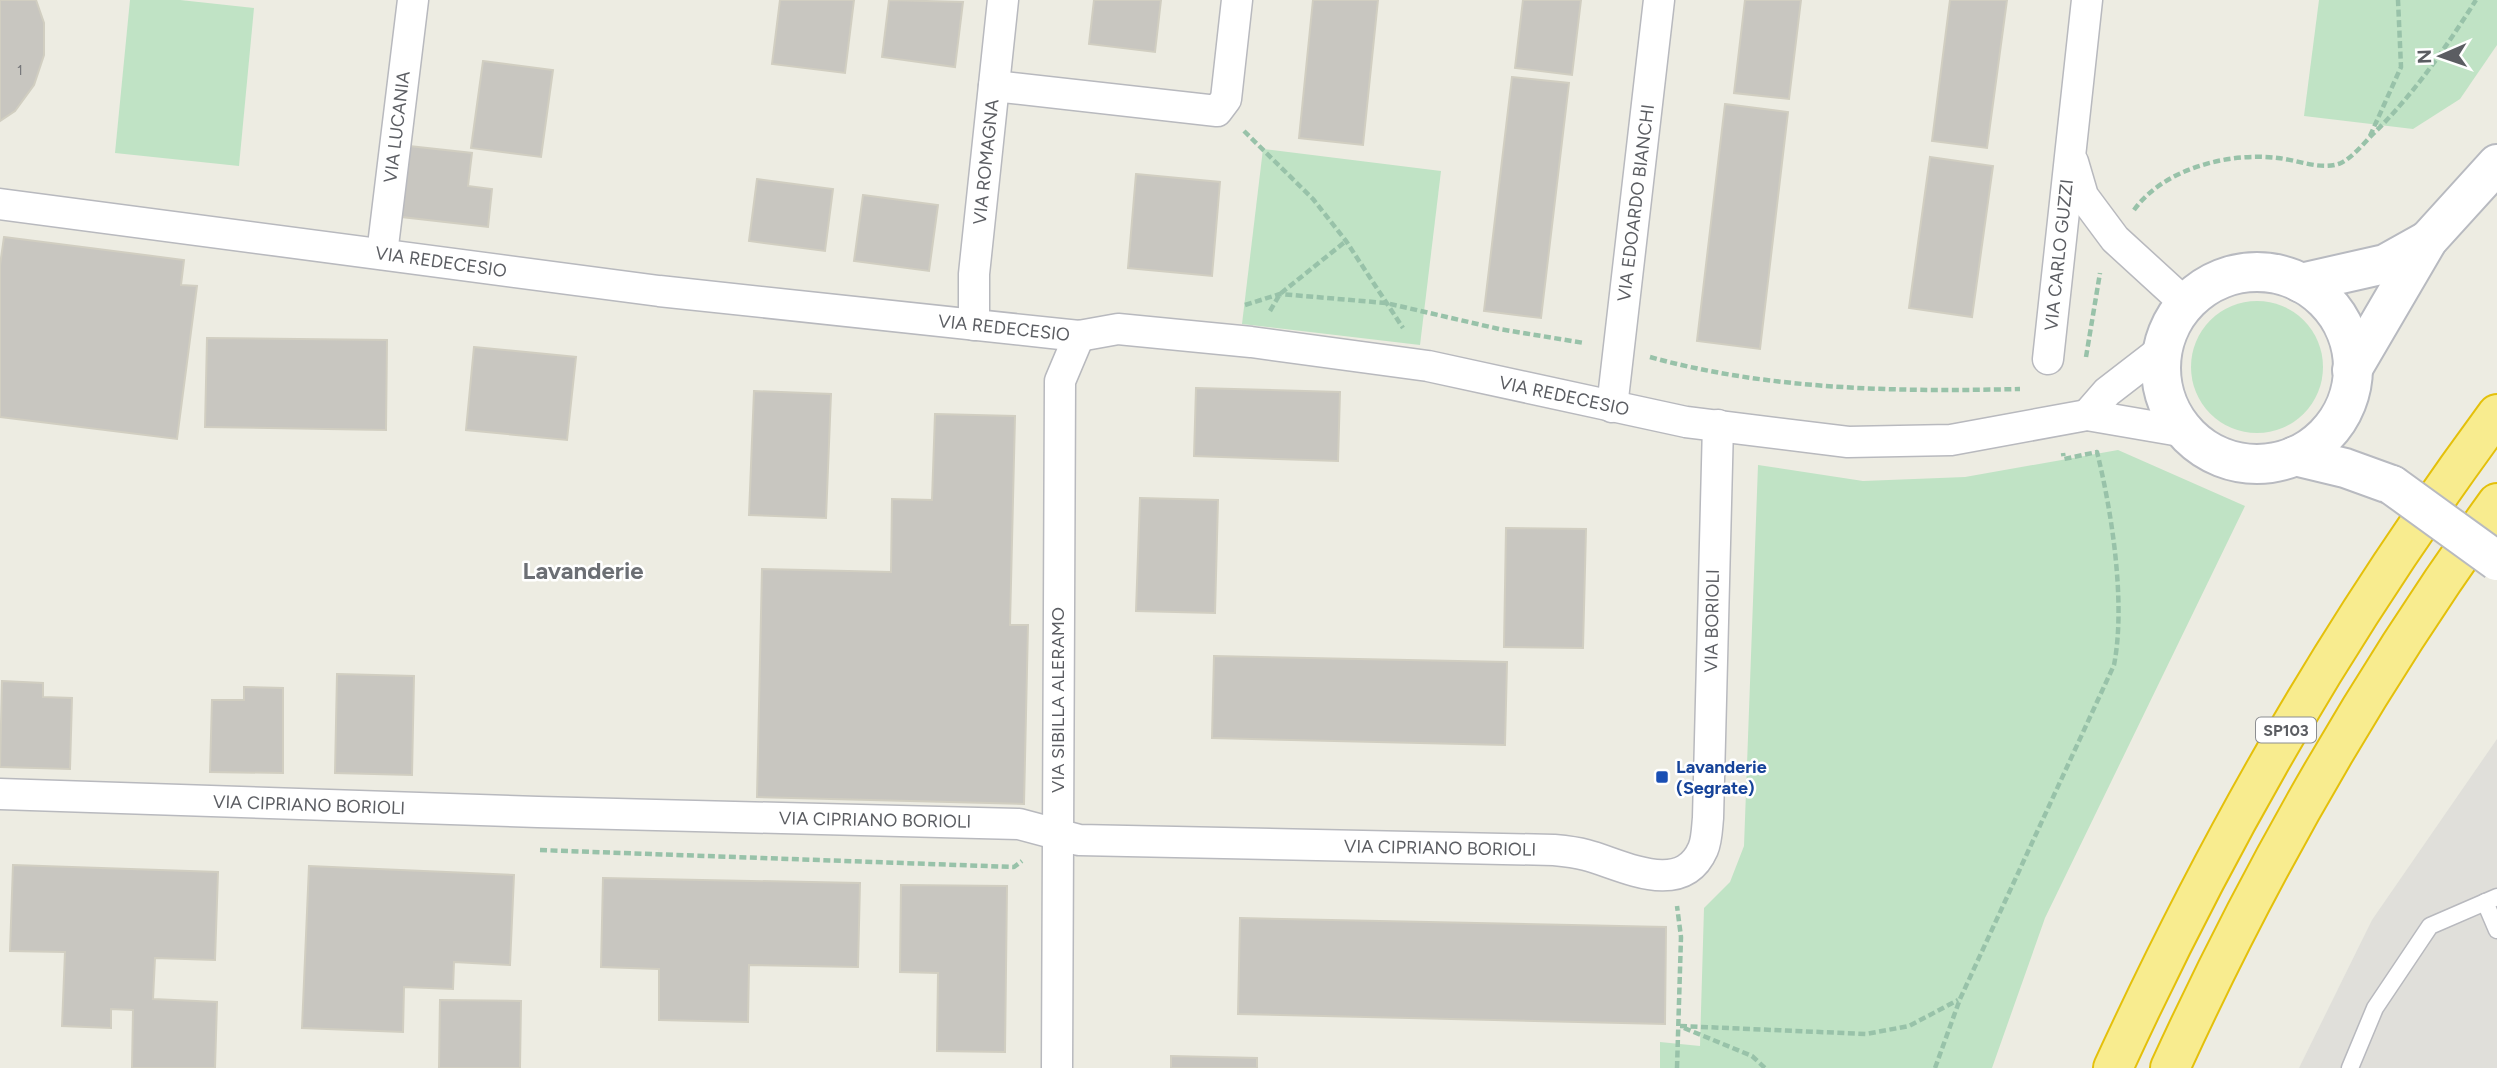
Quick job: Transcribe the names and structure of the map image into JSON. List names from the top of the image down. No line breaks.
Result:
{"streets":{"highway":["SP103"],"street":["VIA LUCANIA","VIA ROMAGNA","VIA EDOARDO BIANCHI","VIA CARLO GUZZI","VIA REDECESIO","VIA BORIOLI","VIA SIBILLA ALERAMO","VIA CIPRIANO BORIOLI"]},"crossings":[["VIA LUCANIA","VIA REDECESIO"],["VIA ROMAGNA","VIA REDECESIO"],["VIA EDOARDO BIANCHI","VIA REDECESIO"],["VIA CARLO GUZZI","VIA REDECESIO"],["VIA REDECESIO","VIA BORIOLI"],["VIA REDECESIO","VIA SIBILLA ALERAMO"],["VIA BORIOLI","VIA CIPRIANO BORIOLI"],["VIA SIBILLA ALERAMO","VIA CIPRIANO BORIOLI"]],"districts":["Lavanderie"],"places":{"transit":["Lavanderie (Segrate)"]},"house_numbers":["1"],"north":"left"}
